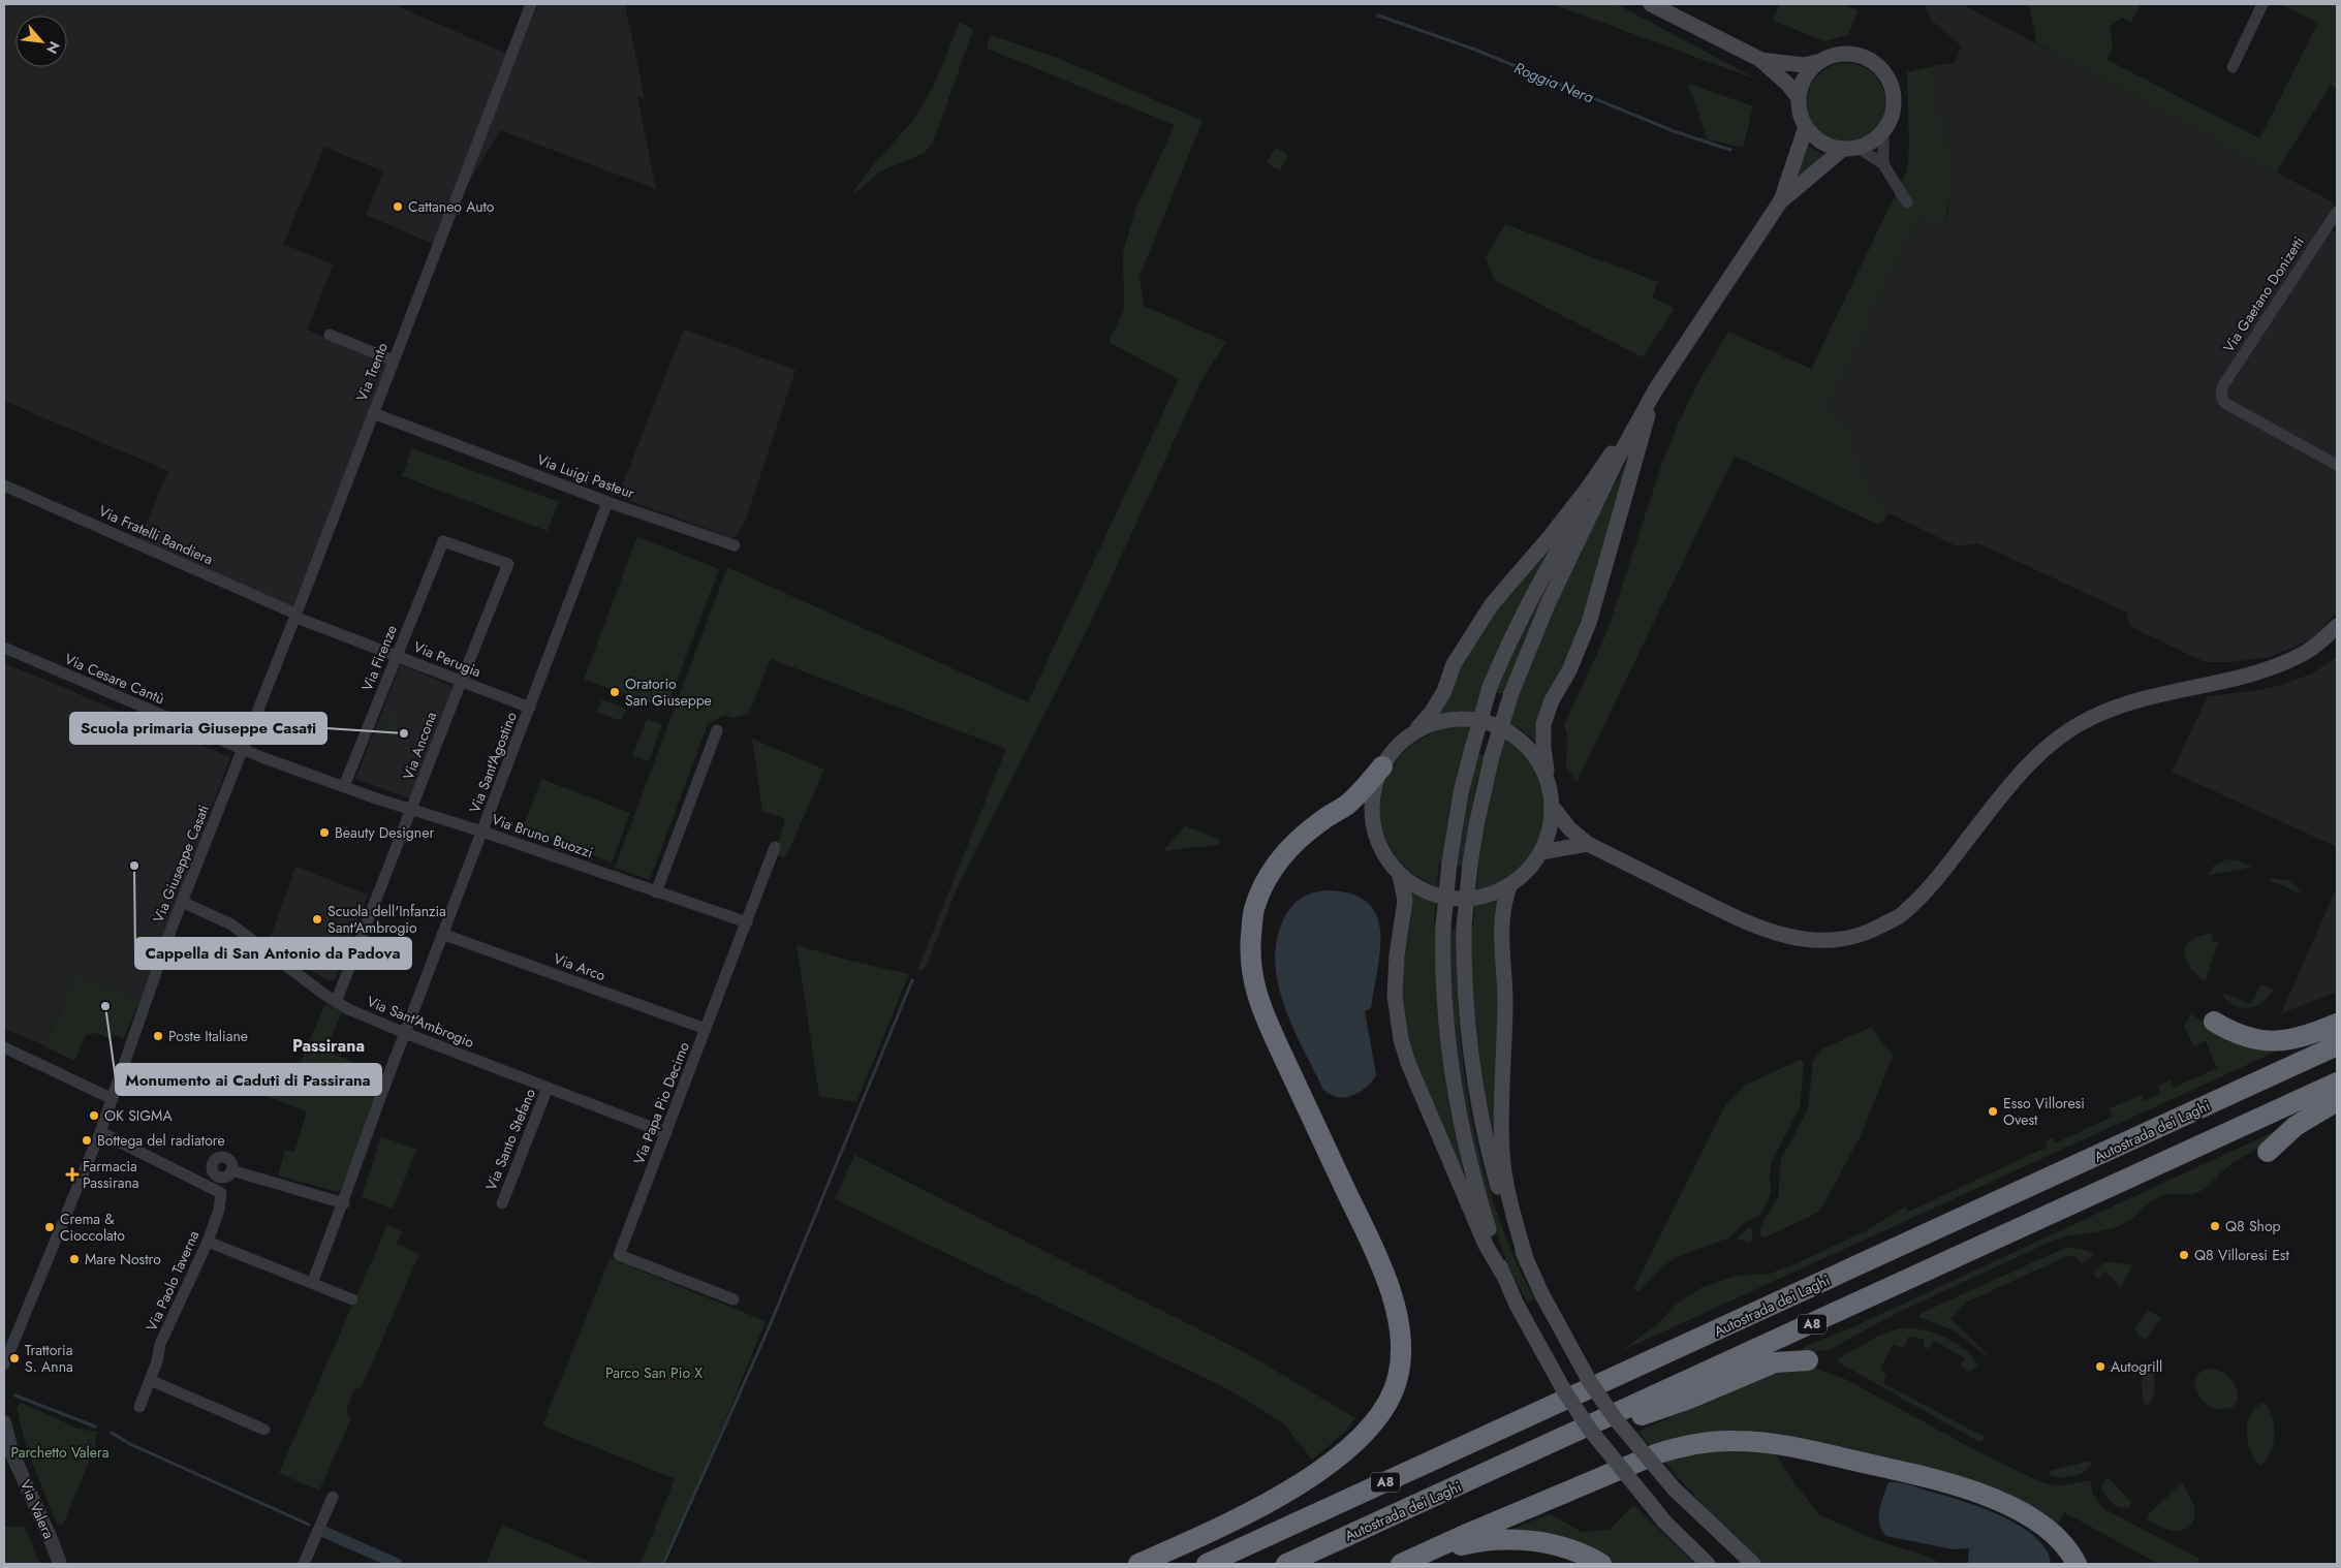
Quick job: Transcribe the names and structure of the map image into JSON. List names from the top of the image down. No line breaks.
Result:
{"streets":{"highway":["Autostrada dei Laghi","A8"],"street":["Via Gaetano Donizetti","Via Trento","Via Luigi Pasteur","Via Fratelli Bandiera","Via Firenze","Via Perugia","Via Cesare Cantù","Via Ancona","Via Sant'Agostino","Via Bruno Buozzi","Via Giuseppe Casati","Via Arco","Via Sant'Ambrogio","Via Papa Pio Decimo","Via Santo Stefano","Via Paolo Taverna","Via Valera"]},"crossings":[["Via Trento","Via Luigi Pasteur"],["Via Trento","Via Fratelli Bandiera"],["Via Trento","Via Perugia"],["Via Trento","Via Cesare Cantù"],["Via Trento","Via Bruno Buozzi"],["Via Trento","Via Giuseppe Casati"],["Via Luigi Pasteur","Via Sant'Agostino"],["Via Fratelli Bandiera","Via Perugia"],["Via Firenze","Via Perugia"],["Via Firenze","Via Ancona"],["Via Firenze","Via Bruno Buozzi"],["Via Perugia","Via Ancona"],["Via Perugia","Via Sant'Agostino"],["Via Cesare Cantù","Via Bruno Buozzi"],["Via Cesare Cantù","Via Giuseppe Casati"],["Via Ancona","Via Bruno Buozzi"],["Via Ancona","Via Sant'Ambrogio"],["Via Sant'Agostino","Via Bruno Buozzi"],["Via Sant'Agostino","Via Arco"],["Via Sant'Agostino","Via Sant'Ambrogio"],["Via Bruno Buozzi","Via Giuseppe Casati"],["Via Bruno Buozzi","Via Papa Pio Decimo"],["Via Giuseppe Casati","Via Sant'Ambrogio"],["Via Arco","Via Papa Pio Decimo"],["Via Sant'Ambrogio","Via Papa Pio Decimo"],["Via Sant'Ambrogio","Via Santo Stefano"]],"districts":["Passirana"],"water":["Roggia Nera"],"parks":["Parco San Pio X","Parchetto Valera"],"places":{"other":["Cattaneo Auto","Oratorio San Giuseppe","Scuola primaria Giuseppe Casati","Beauty Designer","Cappella di San Antonio da Padova","Scuola dell'Infanzia Sant'Ambrogio","Monumento ai Caduti di Passirana","Poste Italiane","Esso Villoresi Ovest","OK SIGMA","Bottega del radiatore","Q8 Shop","Crema & Cioccolato","Q8 Villoresi Est","Mare Nostro","Trattoria S. Anna","Autogrill"],"health":["Farmacia Passirana"]},"north":"bottom right"}
